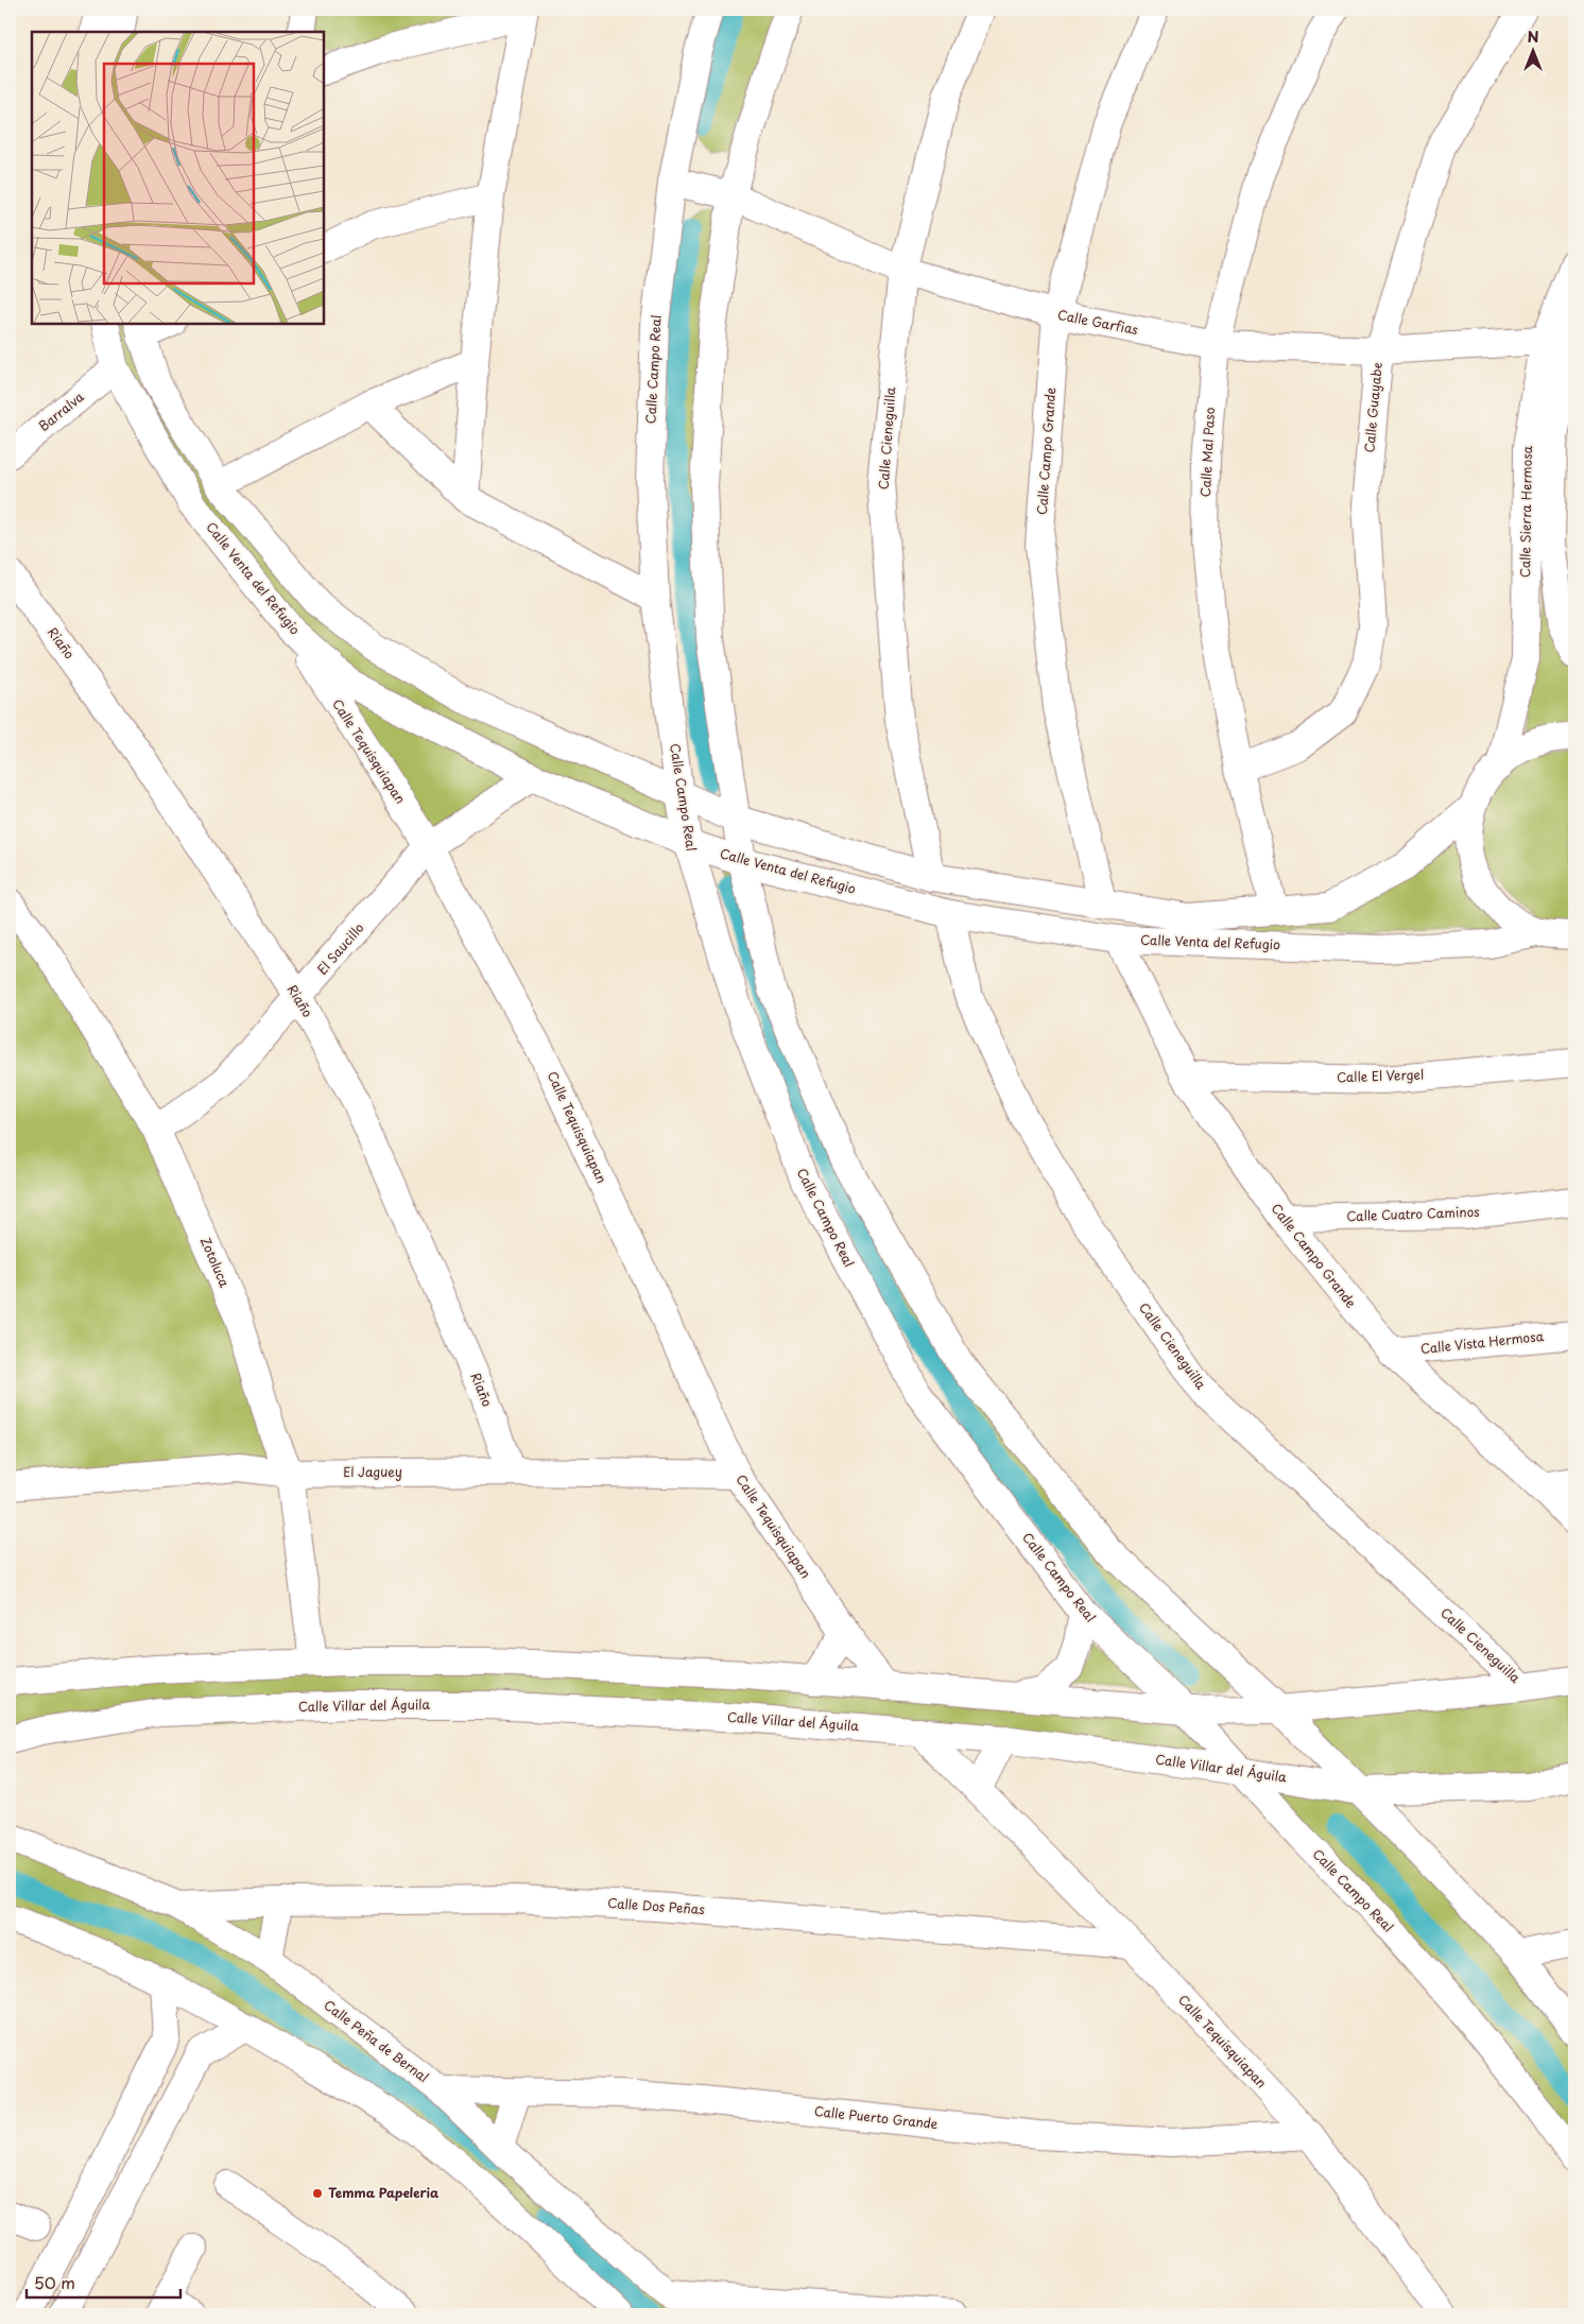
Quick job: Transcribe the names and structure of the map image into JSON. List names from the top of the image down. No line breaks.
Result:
{"streets":{"street":["Calle Garfias","Calle Campo Real","Calle Guayabe","Barralva","Calle Cieneguilla","Calle Campo Grande","Calle Mal Paso","Calle Sierra Hermosa","Calle Venta del Refugio","Riaño","Calle Tequisquiapan","El Saucillo","Calle El Vergel","Calle Cuatro Caminos","Zotoluca","Calle Vista Hermosa","El Jaguey","Calle Villar del Águila","Calle Dos Peñas","Calle Peña de Bernal","Calle Puerto Grande"]},"crossings":[["Calle Garfias","Calle Campo Real"],["Calle Garfias","Calle Guayabe"],["Calle Garfias","Calle Cieneguilla"],["Calle Garfias","Calle Campo Grande"],["Calle Garfias","Calle Mal Paso"],["Calle Garfias","Calle Sierra Hermosa"],["Calle Campo Real","Calle Venta del Refugio"],["Calle Campo Real","Calle Villar del Águila"],["Calle Guayabe","Calle Mal Paso"],["Barralva","Calle Venta del Refugio"],["Calle Cieneguilla","Calle Venta del Refugio"],["Calle Campo Grande","Calle Venta del Refugio"],["Calle Campo Grande","Calle El Vergel"],["Calle Campo Grande","Calle Cuatro Caminos"],["Calle Campo Grande","Calle Vista Hermosa"],["Calle Mal Paso","Calle Venta del Refugio"],["Calle Venta del Refugio","Calle Tequisquiapan"],["Calle Venta del Refugio","El Saucillo"],["Riaño","El Saucillo"],["Riaño","El Jaguey"],["Calle Tequisquiapan","El Saucillo"],["Calle Tequisquiapan","El Jaguey"],["Calle Tequisquiapan","Calle Villar del Águila"],["Calle Tequisquiapan","Calle Dos Peñas"],["Calle Tequisquiapan","Calle Puerto Grande"],["El Saucillo","Zotoluca"],["Zotoluca","El Jaguey"],["Calle Dos Peñas","Calle Peña de Bernal"],["Calle Peña de Bernal","Calle Puerto Grande"]],"places":["Temma Papeleria"],"scale_bar":"50 m","north":"top"}
